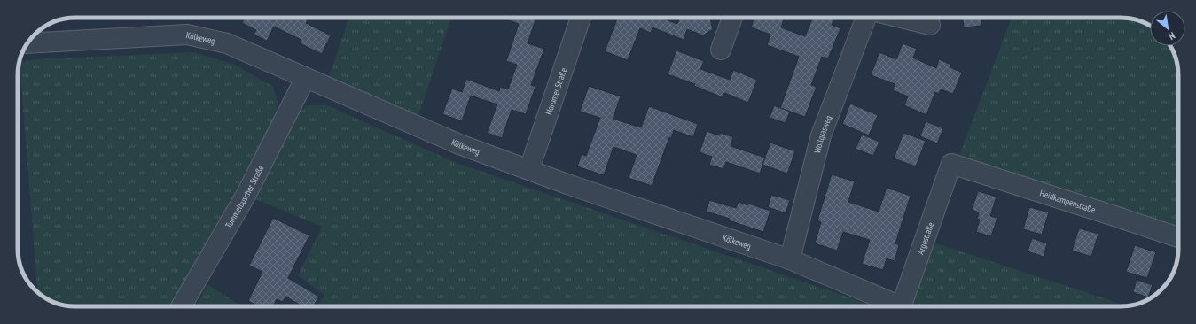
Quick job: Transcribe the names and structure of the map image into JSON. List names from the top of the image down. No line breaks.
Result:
{"streets":{"street":["Kölkeweg","Horumer Straße","Wollgrasweg","Tummelbuscher Straße","Heidkampenstraße","Argestraße"]},"crossings":[["Kölkeweg","Horumer Straße"],["Kölkeweg","Wollgrasweg"],["Kölkeweg","Tummelbuscher Straße"],["Heidkampenstraße","Argestraße"]],"north":"bottom right"}
